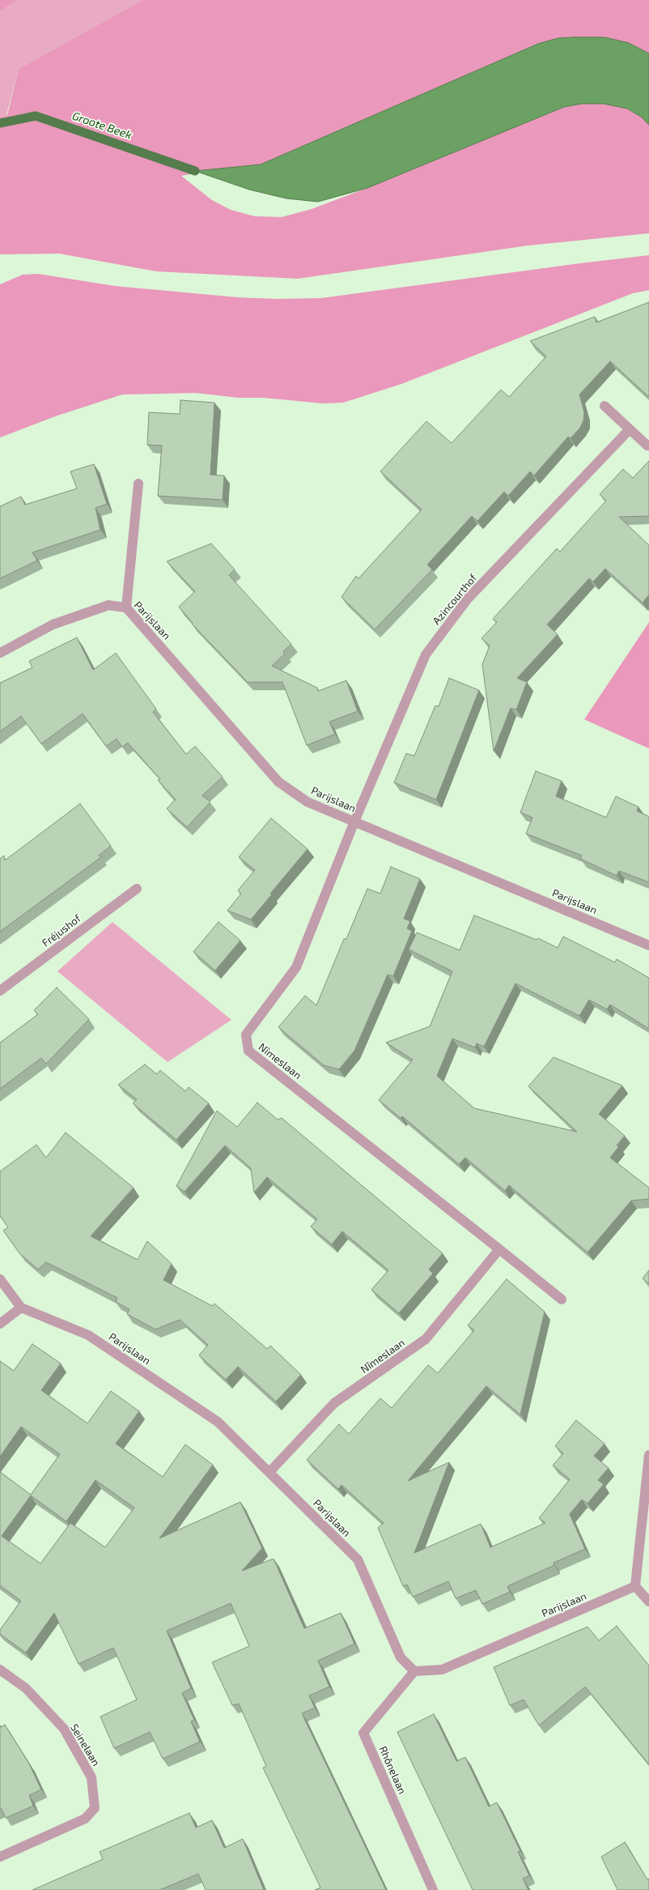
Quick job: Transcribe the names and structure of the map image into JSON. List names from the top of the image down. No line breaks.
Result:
{"streets":{"street":["Azincourthof","Parijslaan","Fréjushof","Nîmeslaan","Seinelaan","Rhônelaan"]},"crossings":[["Azincourthof","Parijslaan"],["Azincourthof","Nîmeslaan"],["Parijslaan","Nîmeslaan"],["Parijslaan","Rhônelaan"]],"water":["Groote Beek"]}
